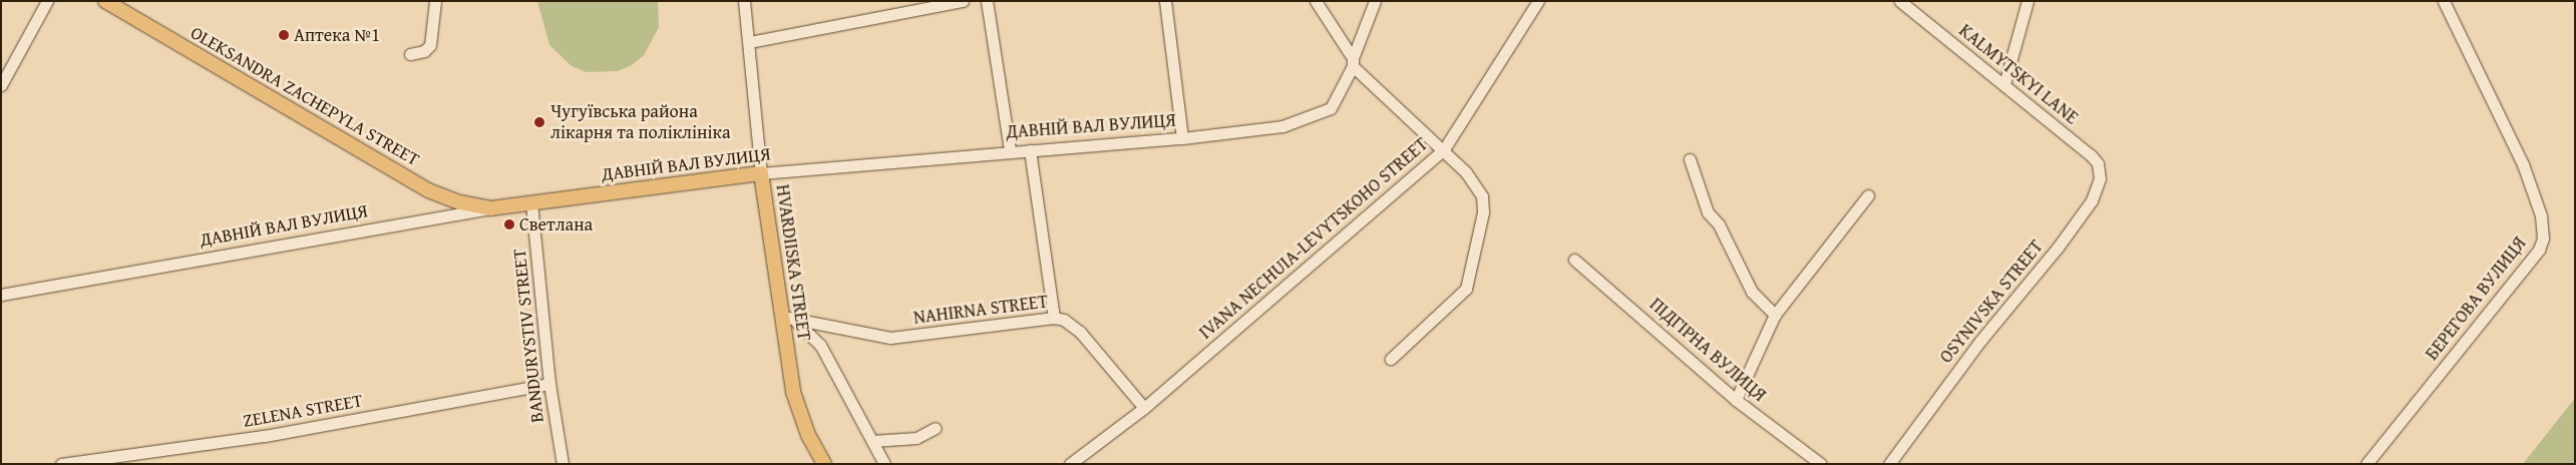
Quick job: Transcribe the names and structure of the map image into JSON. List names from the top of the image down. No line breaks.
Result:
{"streets":{"main road":["OLEKSANDRA ZACHEPYLA STREET","ДАВНІЙ ВАЛ ВУЛИЦЯ","HVARDIISKA STREET"],"street":["KALMYTSKYI LANE","IVANA NECHUIA-LEVYTSKOHO STREET","БЕРЕГОВА ВУЛИЦЯ","OSYNIVSKA STREET","NAHIRNA STREET","BANDURYSTIV STREET","ПІДГІРНА ВУЛИЦЯ","ZELENA STREET"]},"crossings":[["KALMYTSKYI LANE","OSYNIVSKA STREET"],["OLEKSANDRA ZACHEPYLA STREET","ДАВНІЙ ВАЛ ВУЛИЦЯ"],["ДАВНІЙ ВАЛ ВУЛИЦЯ","HVARDIISKA STREET"],["ДАВНІЙ ВАЛ ВУЛИЦЯ","BANDURYSTIV STREET"],["IVANA NECHUIA-LEVYTSKOHO STREET","NAHIRNA STREET"],["HVARDIISKA STREET","NAHIRNA STREET"],["BANDURYSTIV STREET","ZELENA STREET"]],"places":["Аптека №1","Чугуївська района лікарня та поліклініка","Светлана"]}
